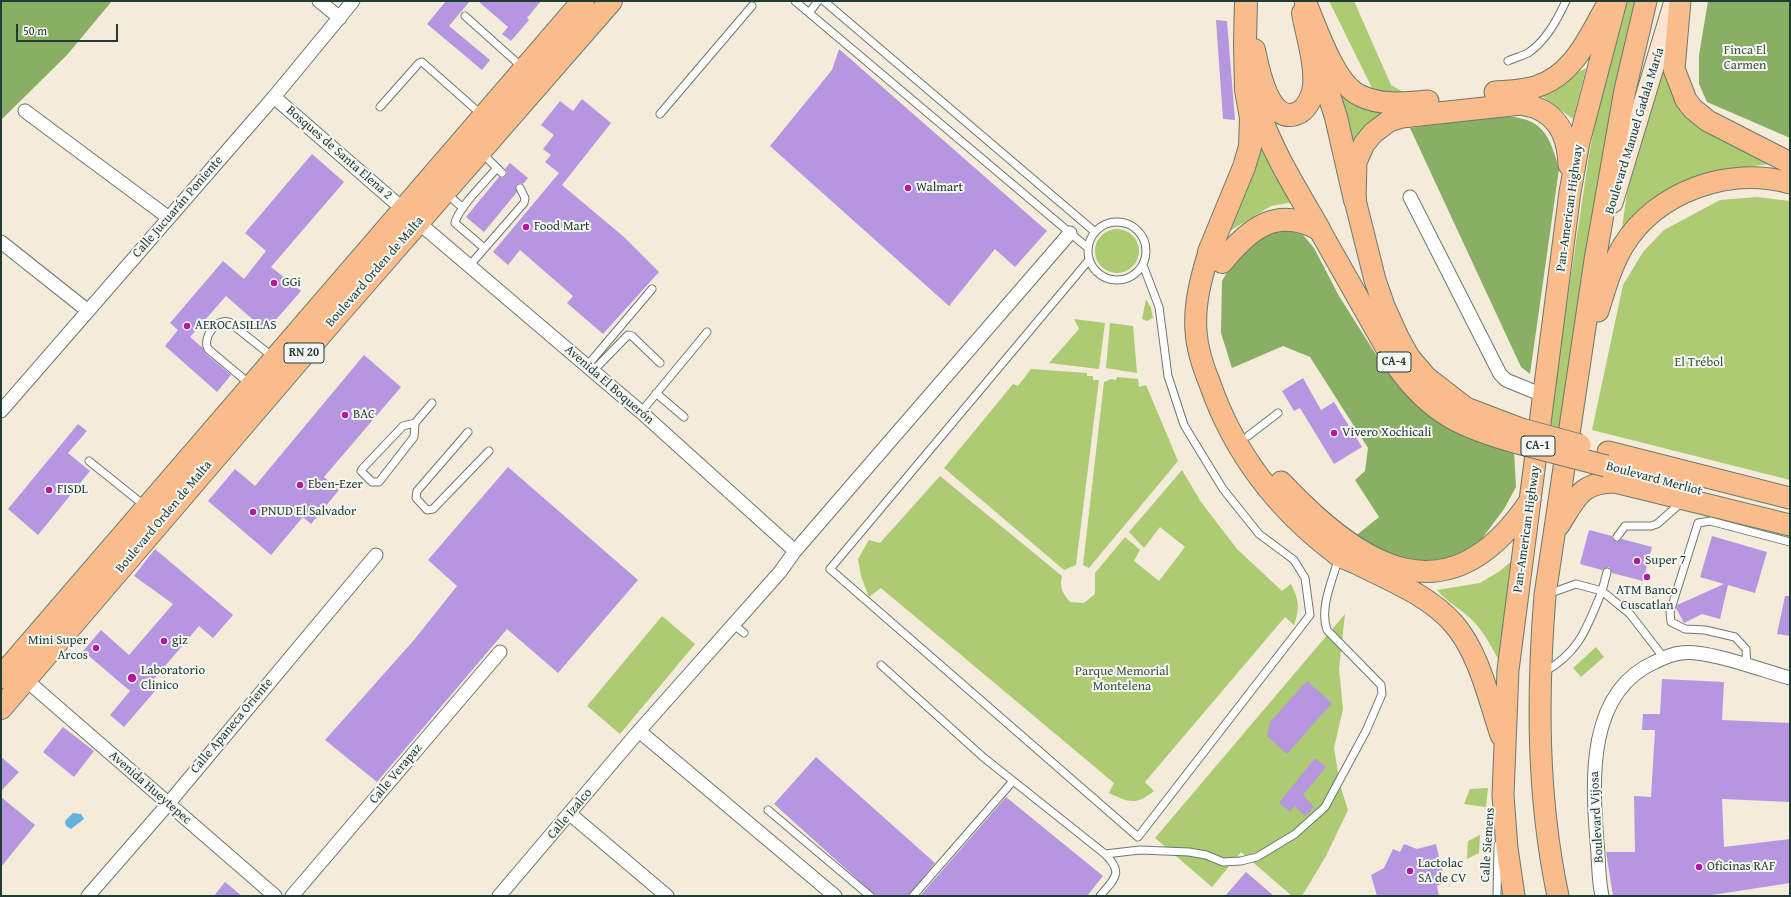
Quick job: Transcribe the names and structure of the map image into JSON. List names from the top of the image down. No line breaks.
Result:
{"streets":{"highway":["Boulevard Orden de Malta","RN 20","CA-4"],"main road":["Pan-American Highway","CA-1","Boulevard Merliot"],"street":["Boulevard Manuel Gadala María","Bosques de Santa Elena 2","Calle Jucuarán Poniente","Avenida El Boquerón","Calle Apaneca Oriente","Calle Verapaz","Avenida Hueytepec","Calle Izalco","Boulevard Vijosa"],"lane":["Calle Siemens"]},"crossings":[["Boulevard Manuel Gadala María","Pan-American Highway"],["Bosques de Santa Elena 2","Calle Jucuarán Poniente"],["Bosques de Santa Elena 2","Boulevard Orden de Malta"],["Bosques de Santa Elena 2","Avenida El Boquerón"],["Pan-American Highway","Calle Siemens"],["Boulevard Orden de Malta","Avenida El Boquerón"],["Boulevard Orden de Malta","Avenida Hueytepec"],["CA-4","Boulevard Merliot"],["Avenida El Boquerón","Calle Izalco"],["Calle Apaneca Oriente","Avenida Hueytepec"]],"parks":["Finca El Carmen","El Trébol","Parque Memorial Montelena"],"places":["Walmart","Food Mart","GGi","AEROCASILLAS","BAC","Vivero Xochicali","Eben-Ezer","FISDL","PNUD El Salvador","Super 7","ATM Banco Cuscatlan","giz","Mini Super Arcos","Laboratorio Clinico","Oficinas RAF","Lactolac SA de CV"],"scale_bar":"50 m"}
